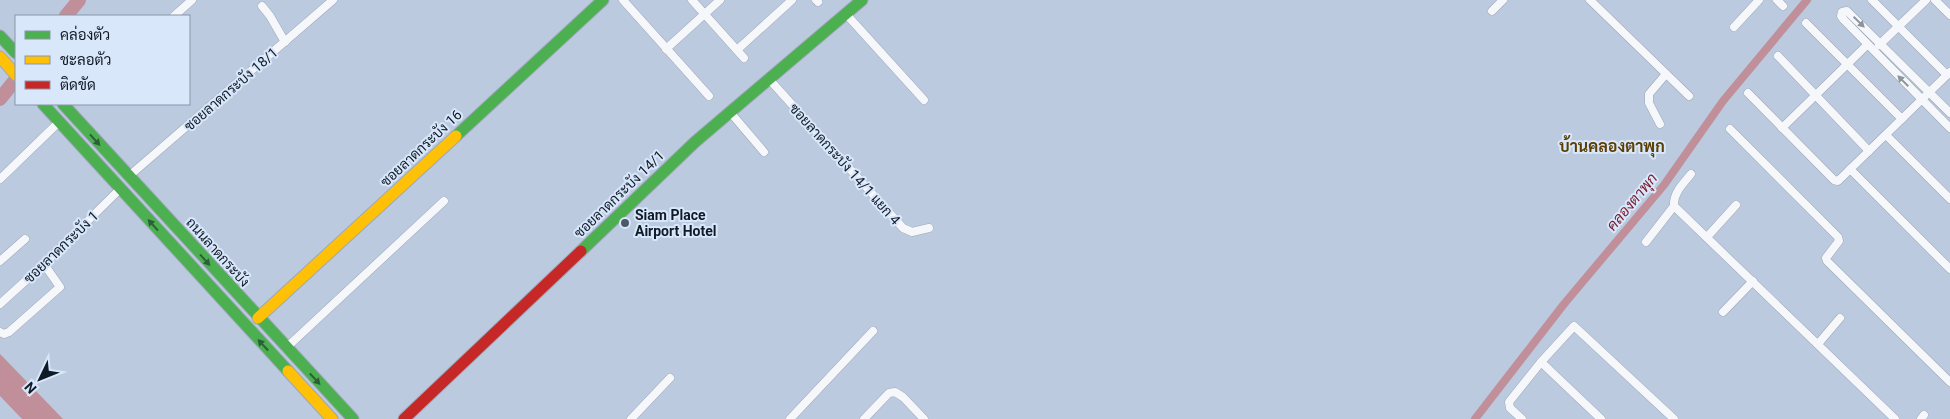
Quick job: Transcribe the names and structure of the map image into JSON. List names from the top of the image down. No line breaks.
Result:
{"streets":{"street":["ซอยลาดกระบัง 18/1","ซอยลาดกระบัง 16","ซอยลาดกระบัง 14/1 แยก 4","ซอยลาดกระบัง 14/1","ซอยลาดกระบัง 1","ถนนลาดกระบัง"]},"crossings":[["ซอยลาดกระบัง 18/1","ถนนลาดกระบัง"],["ซอยลาดกระบัง 16","ถนนลาดกระบัง"],["ซอยลาดกระบัง 14/1 แยก 4","ซอยลาดกระบัง 14/1"]],"districts":["บ้านคลองตาพุก"],"water":["คลองตาพุก"],"places":["Siam Place Airport Hotel"],"legend":["คล่องตัว","ชะลอตัว","ติดขัด"],"north":"bottom left"}
